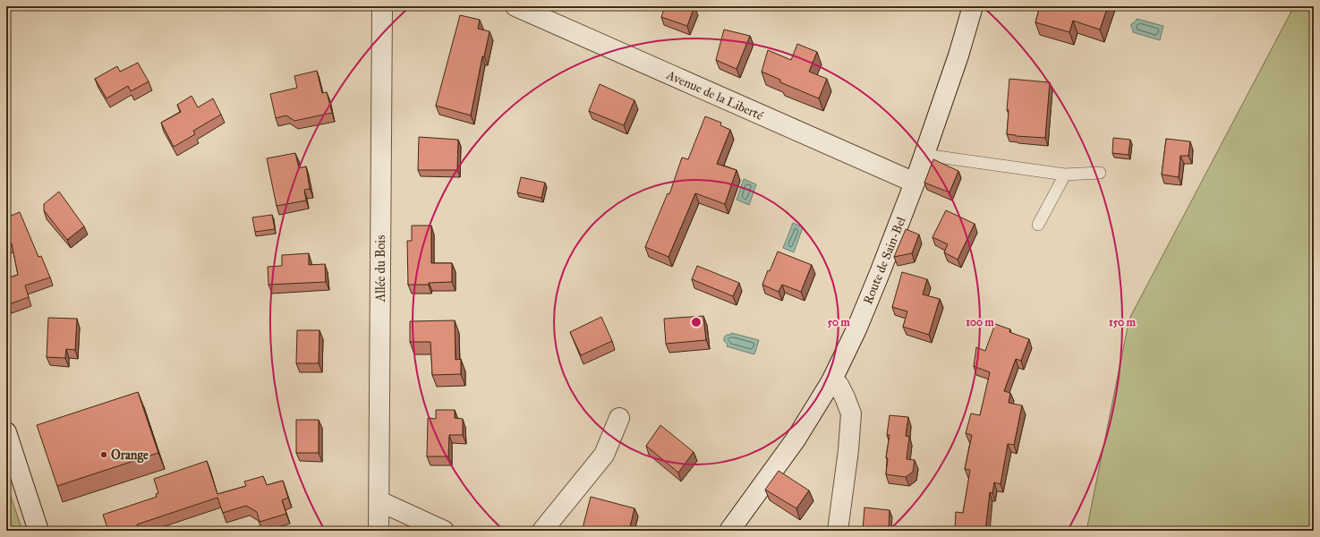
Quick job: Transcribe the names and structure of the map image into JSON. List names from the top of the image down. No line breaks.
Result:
{"streets":{"street":["Avenue de la Liberté","Route de Sain-Bel","Allée du Bois"]},"crossings":[["Avenue de la Liberté","Route de Sain-Bel"]],"places":["Orange"],"rings":["50 m","100 m","150 m"]}
